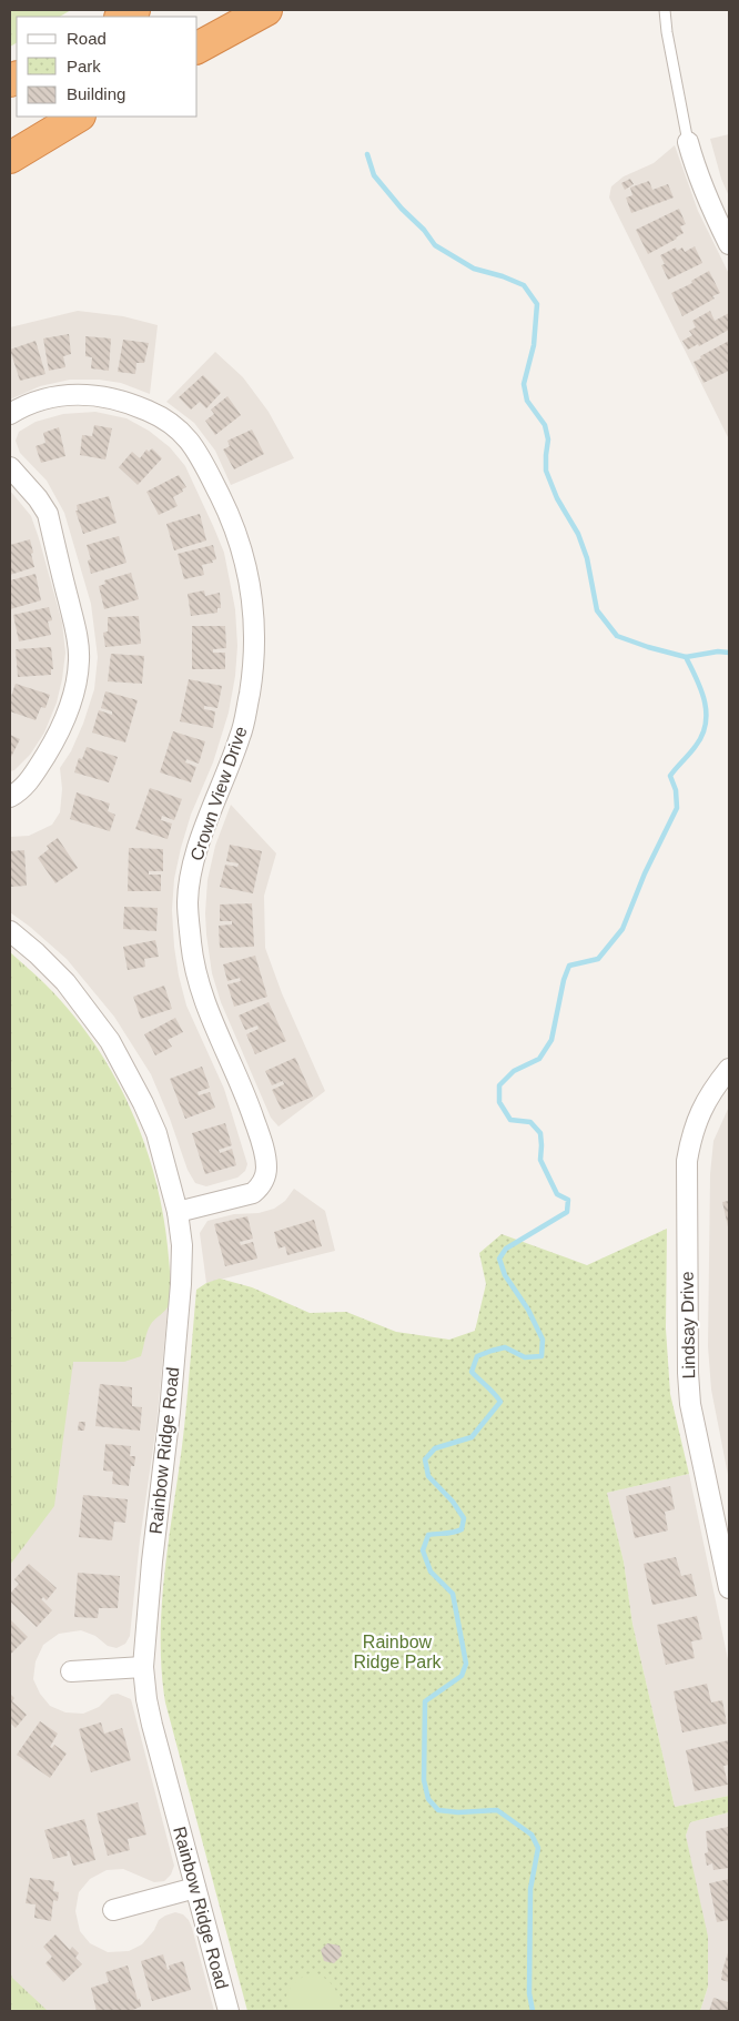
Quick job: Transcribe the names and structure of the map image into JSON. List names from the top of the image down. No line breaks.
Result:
{"streets":{"street":["Crown View Drive","Lindsay Drive","Rainbow Ridge Road"]},"crossings":[["Crown View Drive","Rainbow Ridge Road"]],"parks":["Rainbow Ridge Park"],"legend":["Road","Park","Building"]}
